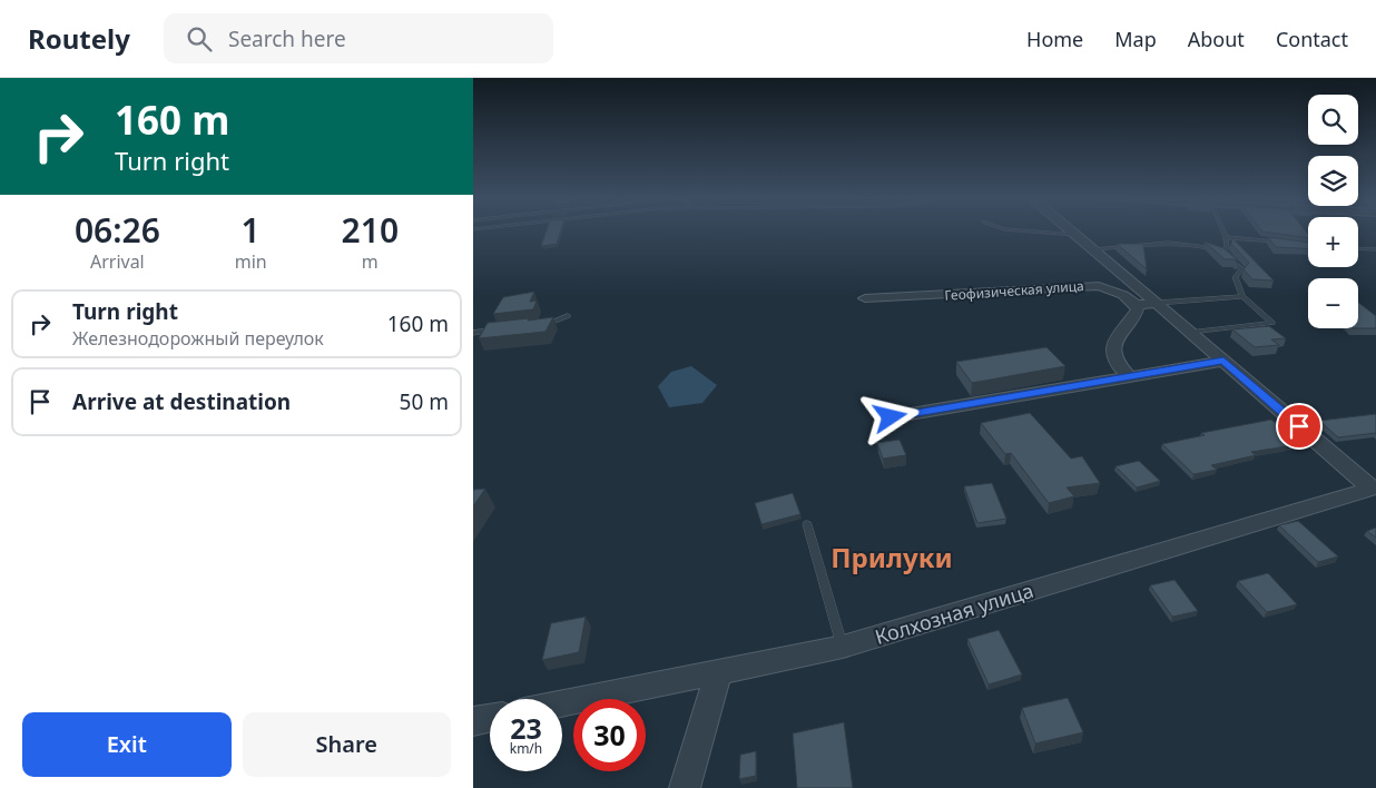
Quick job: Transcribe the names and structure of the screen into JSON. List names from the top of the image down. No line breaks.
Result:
{"streets":{"street":["Геофизическая улица","Колхозная улица"]},"districts":["Прилуки"],"page":{"header":"Routely","search":"Search here","nav":["Home","Map","About","Contact"],"turn":["160 m","Turn right"],"map_buttons":["+","−"],"eta":["06:26","Arrival","1","min","210","m"],"list":[{"name":"Turn right","note":"Железнодорожный переулок","value":"160 m"},{"name":"Arrive at destination","value":"50 m"}],"speed":"23 km/h","limit":"30","buttons":["Exit","Share"]}}
